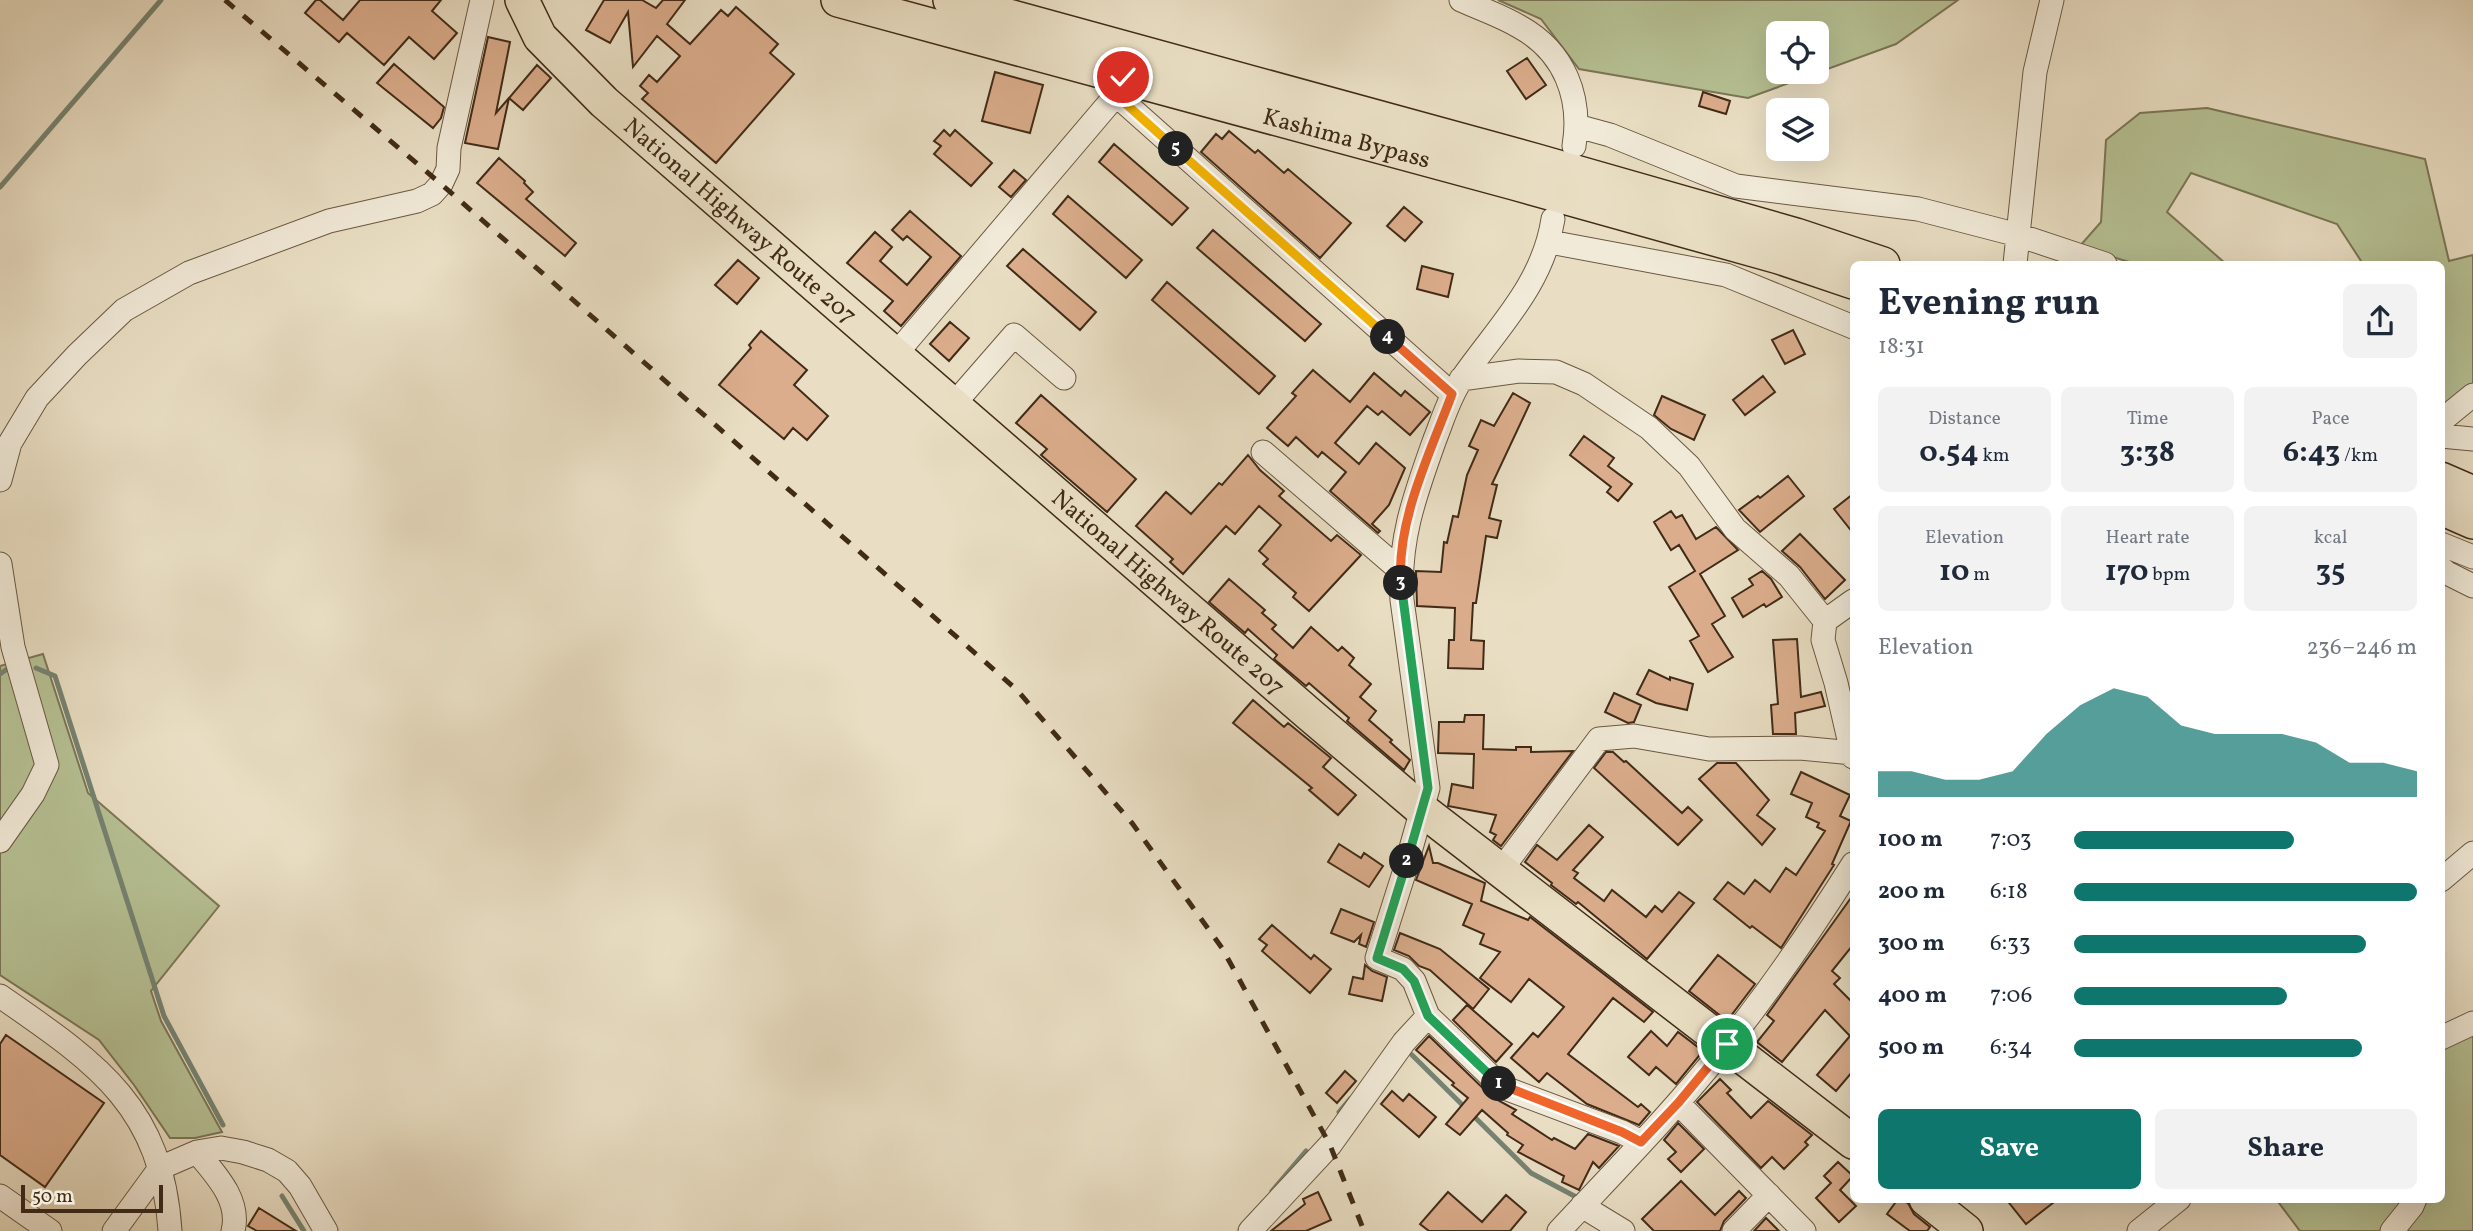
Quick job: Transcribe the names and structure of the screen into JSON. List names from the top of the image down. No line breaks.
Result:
{"streets":{"highway":["Kashima Bypass","National Highway Route 207"]},"scale_bar":"50 m","page":{"pins":["5","4","3","2","1"],"heading":["Evening run","18:31"],"stats":[["Distance","0.54 km"],["Time","3:38"],["Pace","6:43 /km"],["Elevation","10 m"],["Heart rate","170 bpm"],["kcal","35"]],"chart":["Elevation","236–246 m"],"list":[{"name":"100 m","note":"7:03"},{"name":"200 m","note":"6:18"},{"name":"300 m","note":"6:33"},{"name":"400 m","note":"7:06"},{"name":"500 m","note":"6:34"}],"buttons":["Save","Share"],"scale":"50 m"}}
